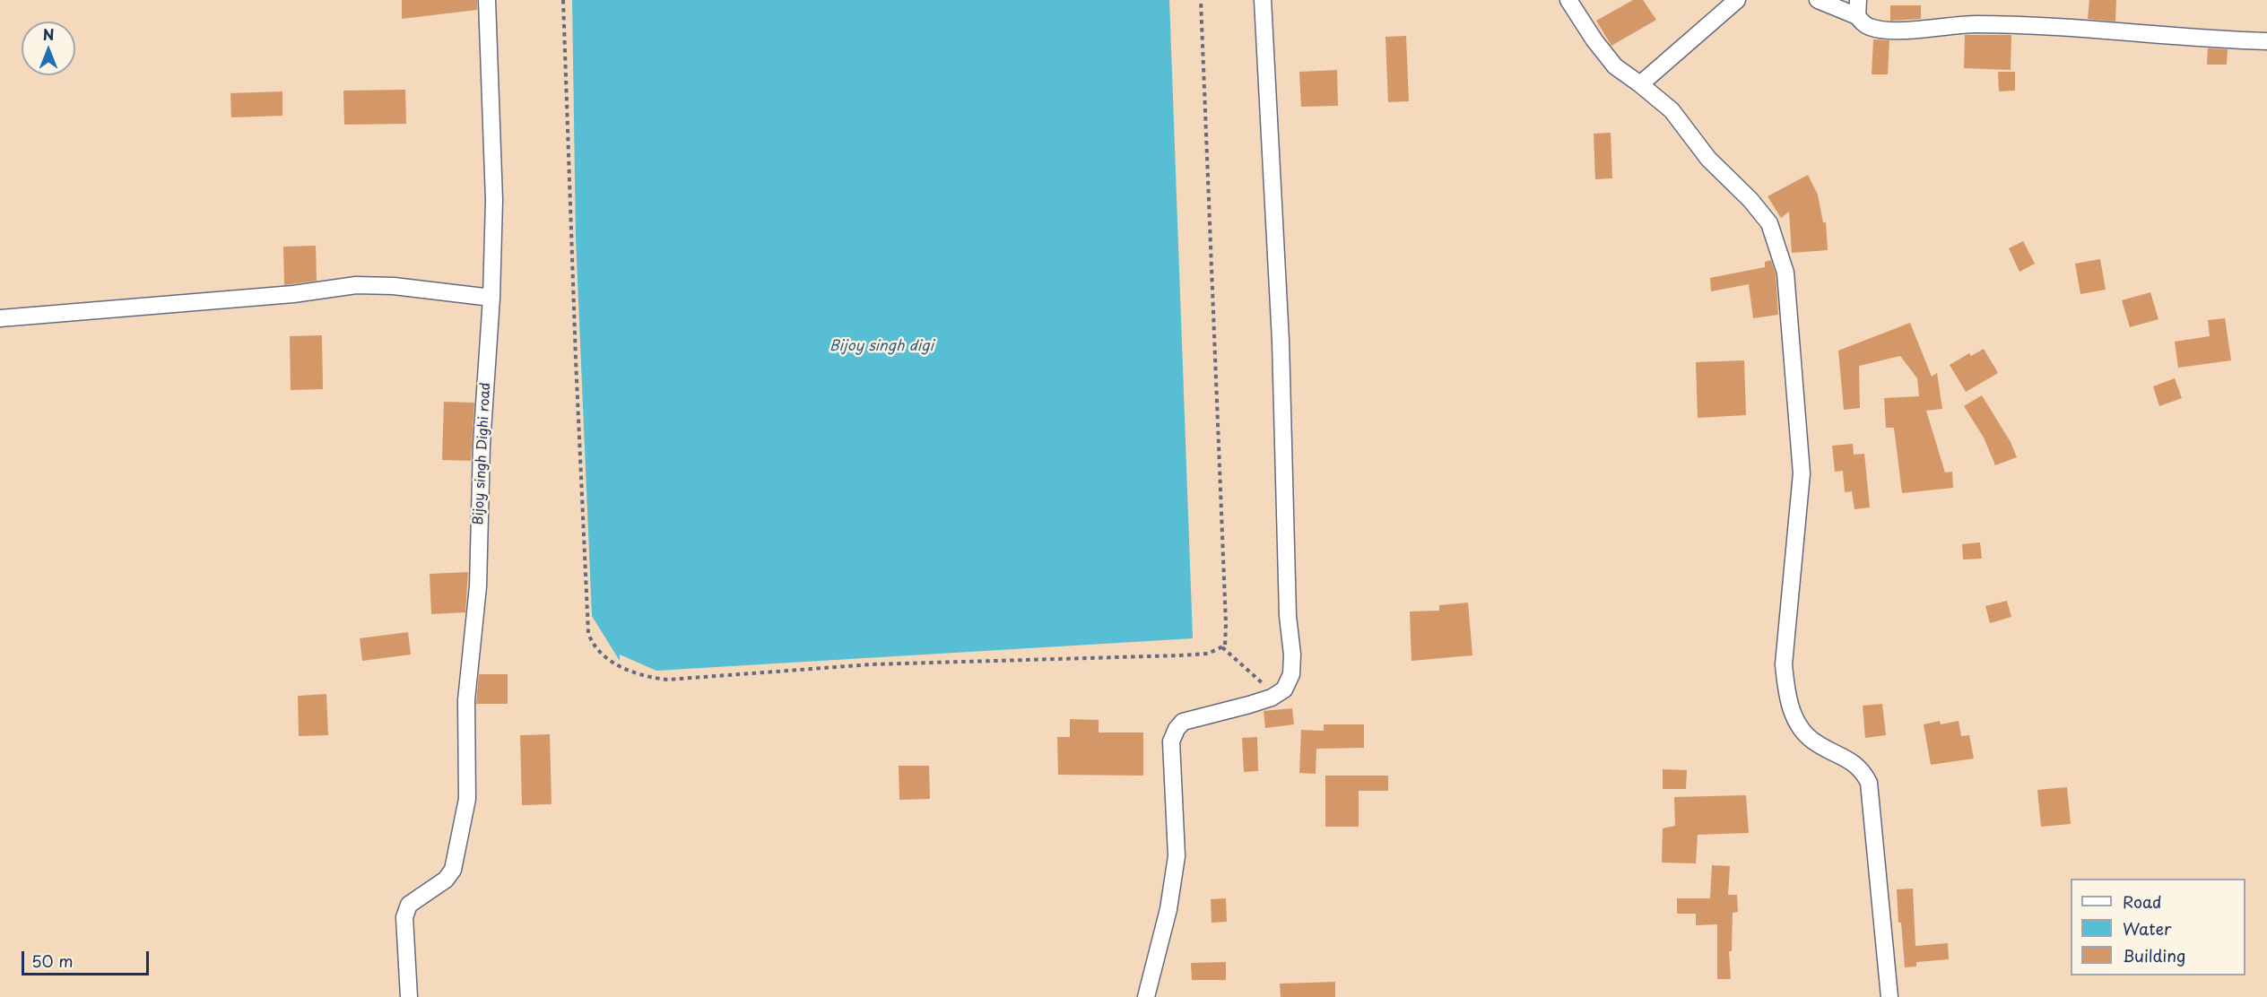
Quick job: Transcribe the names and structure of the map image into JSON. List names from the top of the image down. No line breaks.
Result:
{"streets":{"street":["Bijoy singh Dighi road"]},"water":["Bijoy singh digi"],"legend":["Road","Water","Building"],"scale_bar":"50 m","north":"top"}
